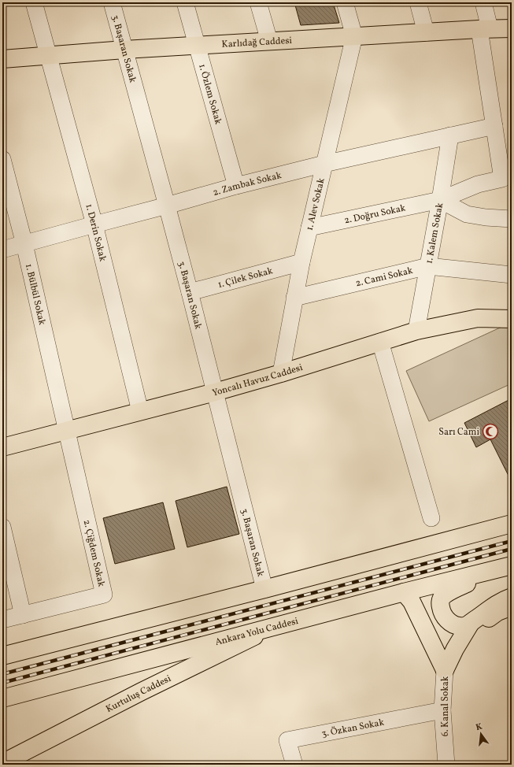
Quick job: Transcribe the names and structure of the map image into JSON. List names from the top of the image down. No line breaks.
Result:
{"streets":{"main road":["Karlıdağ Caddesi","Yoncalı Havuz Caddesi","Ankara Yolu Caddesi","Kurtuluş Caddesi","6. Kanal Sokak"],"street":["3. Başaran Sokak","1. Özlem Sokak","2. Zambak Sokak","1. Alev Sokak","2. Doğru Sokak","1. Derin Sokak","1. Kalem Sokak","1. Çilek Sokak","2. Cami Sokak","1. Bülbül Sokak","2. Çiğdem Sokak","3. Özkan Sokak"]},"crossings":[["Karlıdağ Caddesi","3. Başaran Sokak"],["Karlıdağ Caddesi","1. Özlem Sokak"],["Karlıdağ Caddesi","1. Alev Sokak"],["Karlıdağ Caddesi","1. Derin Sokak"],["Karlıdağ Caddesi","1. Kalem Sokak"],["3. Başaran Sokak","2. Zambak Sokak"],["3. Başaran Sokak","1. Çilek Sokak"],["3. Başaran Sokak","Yoncalı Havuz Caddesi"],["1. Özlem Sokak","2. Zambak Sokak"],["2. Zambak Sokak","1. Alev Sokak"],["2. Zambak Sokak","1. Derin Sokak"],["2. Zambak Sokak","1. Kalem Sokak"],["2. Zambak Sokak","1. Bülbül Sokak"],["1. Alev Sokak","2. Doğru Sokak"],["1. Alev Sokak","1. Çilek Sokak"],["1. Alev Sokak","2. Cami Sokak"],["1. Alev Sokak","Yoncalı Havuz Caddesi"],["2. Doğru Sokak","1. Kalem Sokak"],["1. Derin Sokak","Yoncalı Havuz Caddesi"],["1. Kalem Sokak","2. Cami Sokak"],["1. Kalem Sokak","Yoncalı Havuz Caddesi"],["1. Bülbül Sokak","Yoncalı Havuz Caddesi"],["1. Bülbül Sokak","2. Çiğdem Sokak"],["Yoncalı Havuz Caddesi","2. Çiğdem Sokak"],["Ankara Yolu Caddesi","Kurtuluş Caddesi"],["6. Kanal Sokak","3. Özkan Sokak"]],"places":{"mosque":["Sarı Cami"]},"north":"top"}
